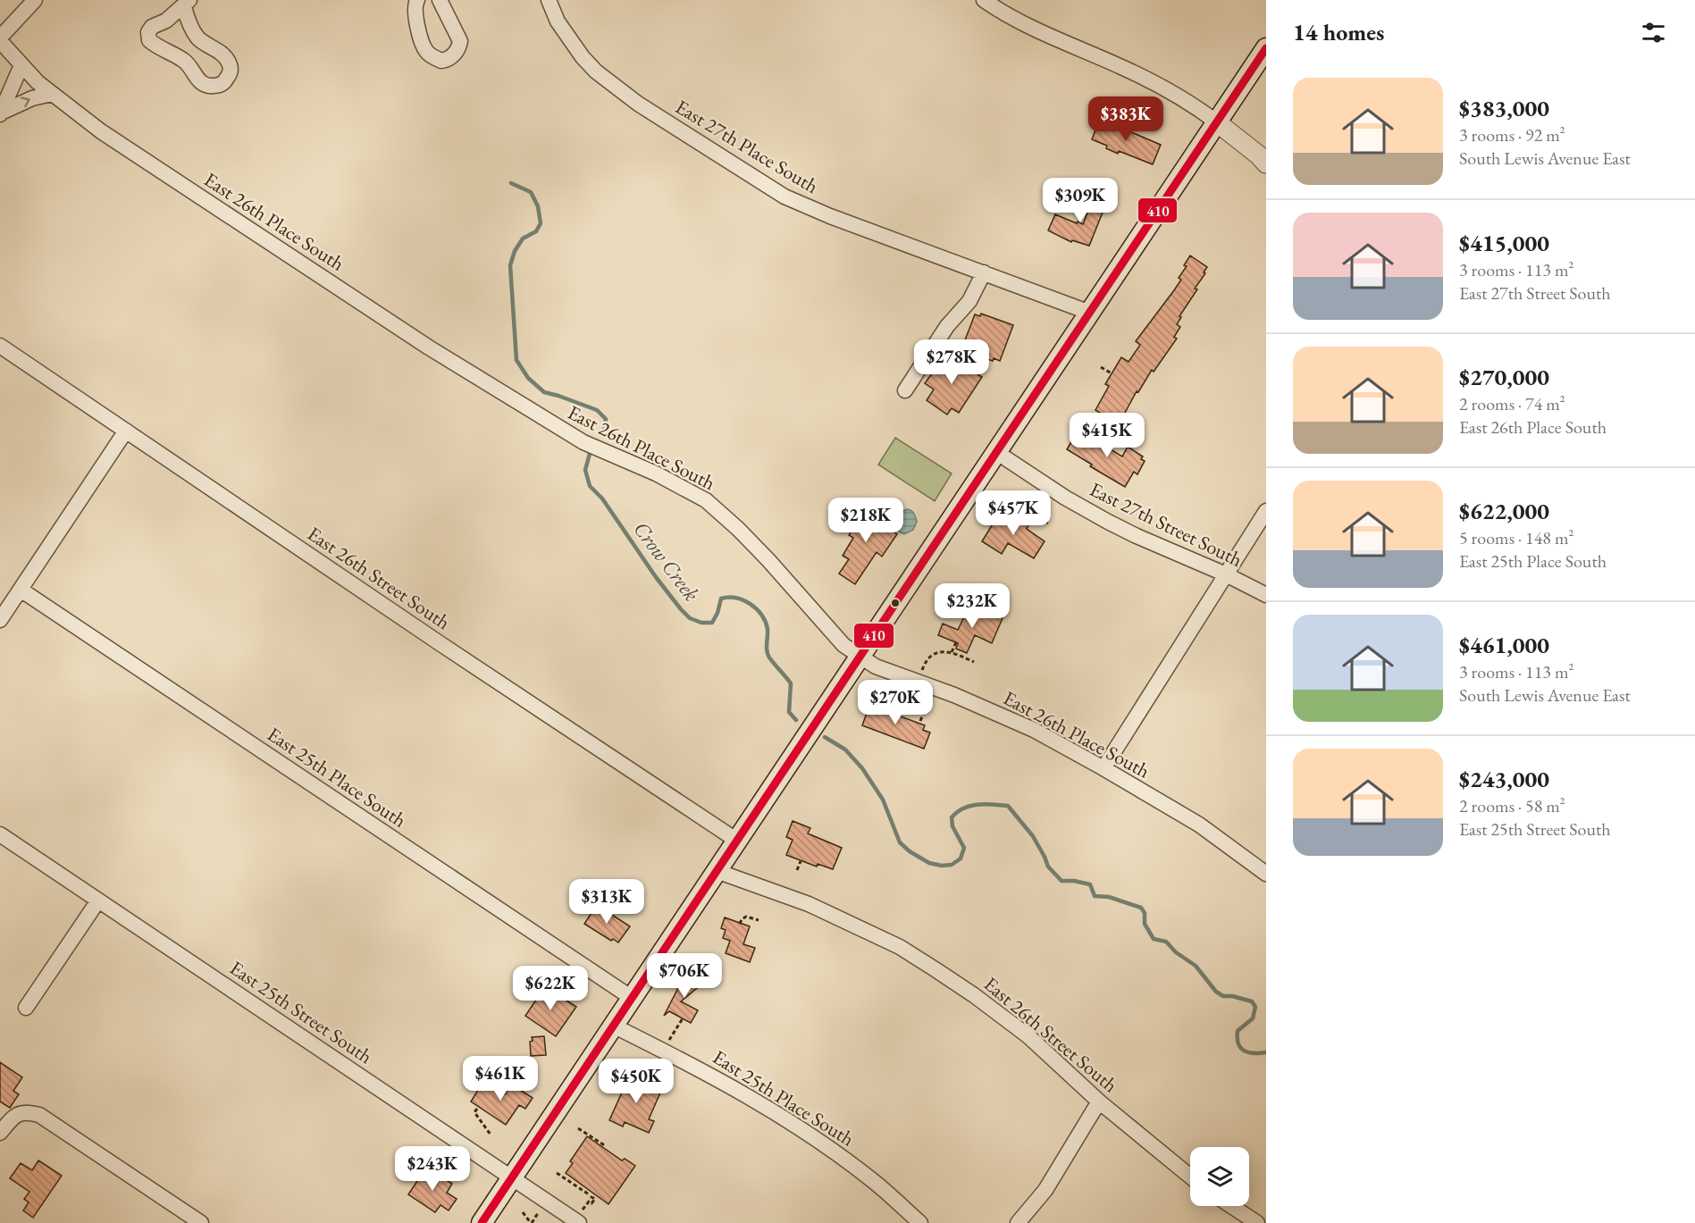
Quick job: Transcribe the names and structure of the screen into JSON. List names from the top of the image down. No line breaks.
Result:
{"streets":{"street":["East 27th Place South","East 26th Place South","East 27th Street South","East 26th Street South","East 25th Place South","East 25th Street South"]},"water":["Crow Creek"],"lines":["transit line 410"],"page":{"heading":"14 homes","list":[{"name":"$383,000","note":"3 rooms · 92 m² · South Lewis Avenue East"},{"name":"$415,000","note":"3 rooms · 113 m² · East 27th Street South"},{"name":"$270,000","note":"2 rooms · 74 m² · East 26th Place South"},{"name":"$622,000","note":"5 rooms · 148 m² · East 25th Place South"},{"name":"$461,000","note":"3 rooms · 113 m² · South Lewis Avenue East"},{"name":"$243,000","note":"2 rooms · 58 m² · East 25th Street South"}],"price":["$383K","$309K","$278K","$415K","$457K","$218K","$232K","$270K","$313K","$706K","$622K","$461K","$450K","$243K"]}}
